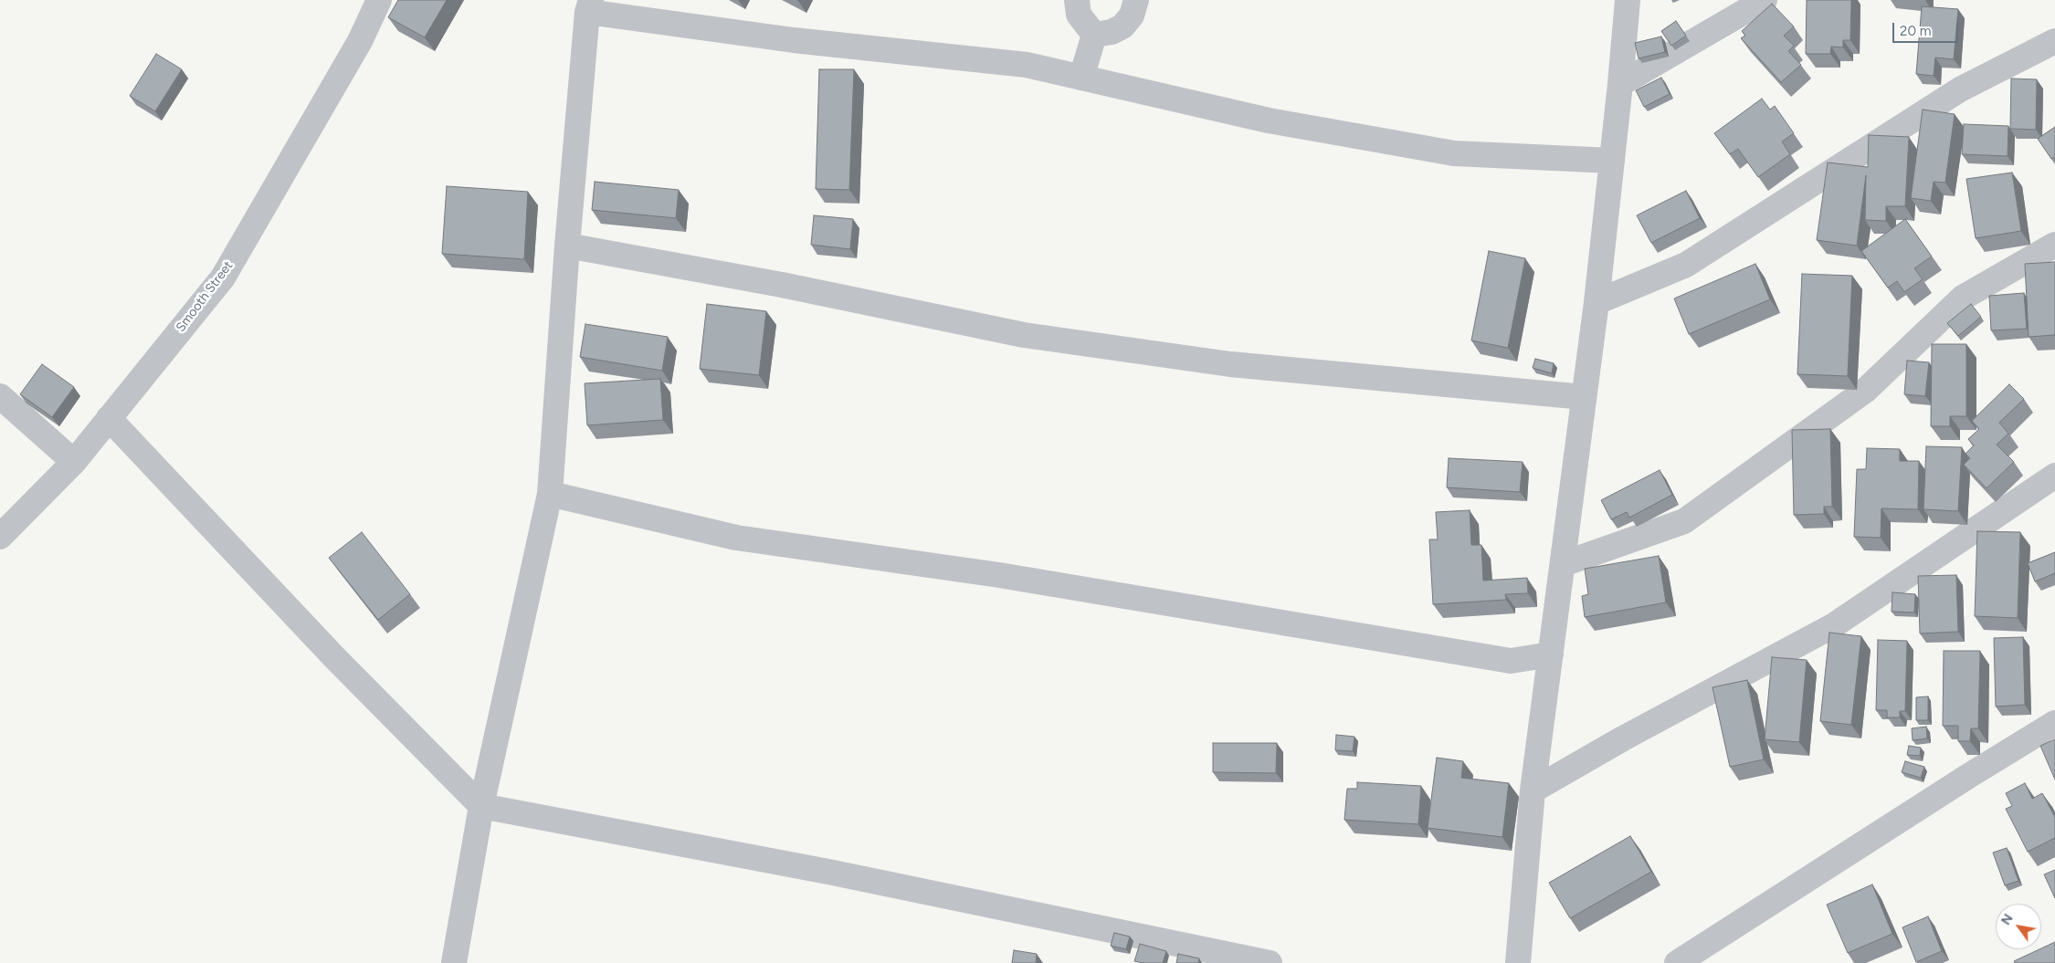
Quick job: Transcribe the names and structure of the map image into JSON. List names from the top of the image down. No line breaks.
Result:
{"streets":{"street":["Smooth Street"]},"scale_bar":"20 m","north":"top left"}
